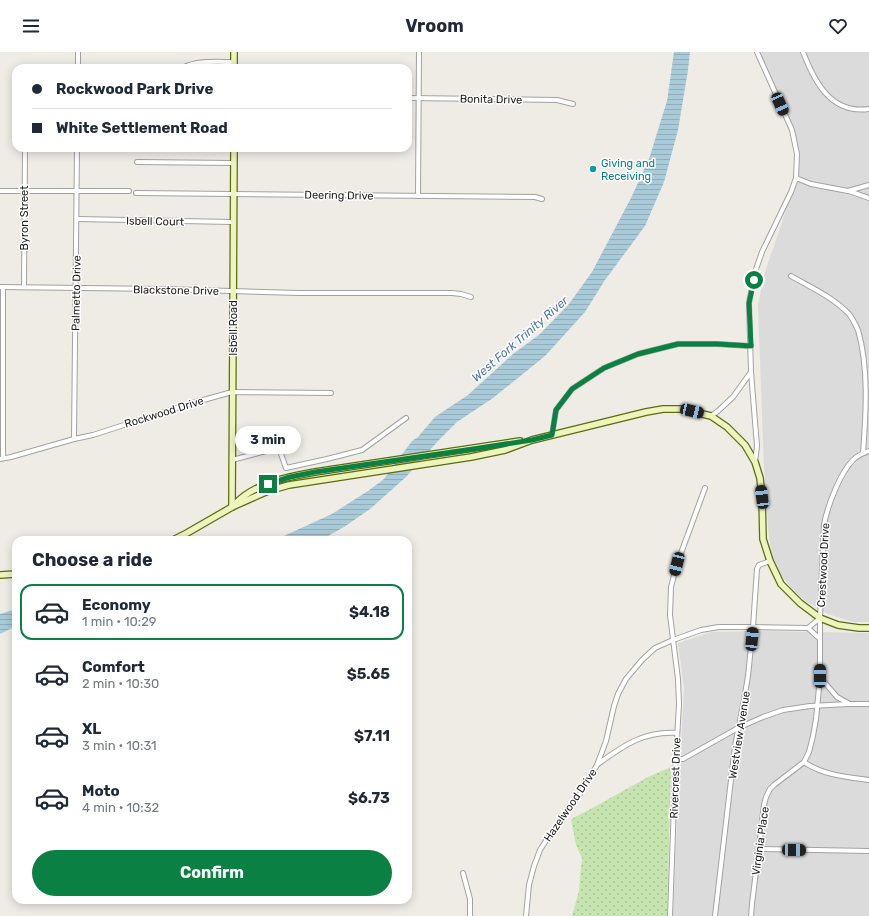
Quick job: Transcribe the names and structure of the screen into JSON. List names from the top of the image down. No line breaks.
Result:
{"streets":{"main road":["Isbell Road"],"street":["Bonita Drive","Deering Drive","Byron Street","Isbell Court","Blackstone Drive","Palmetto Drive","Rockwood Drive","Crestwood Drive","Westview Avenue","Rivercrest Drive","Hazelwood Drive","Virginia Place"]},"crossings":[["Deering Drive","Isbell Road"],["Byron Street","Blackstone Drive"],["Isbell Court","Palmetto Drive"],["Isbell Court","Isbell Road"],["Blackstone Drive","Palmetto Drive"],["Blackstone Drive","Isbell Road"],["Palmetto Drive","Rockwood Drive"],["Isbell Road","Rockwood Drive"],["Westview Avenue","Hazelwood Drive"],["Rivercrest Drive","Hazelwood Drive"]],"water":["West Fork Trinity River"],"places":["Giving and Receiving"],"page":{"header":"Vroom","banner":["Rockwood Park Drive","White Settlement Road"],"bubble":"3 min","heading":"Choose a ride","list":[{"name":"Economy","note":"1 min · 10:29","value":"$4.18"},{"name":"Comfort","note":"2 min · 10:30","value":"$5.65"},{"name":"XL","note":"3 min · 10:31","value":"$7.11"},{"name":"Moto","note":"4 min · 10:32","value":"$6.73"}],"buttons":"Confirm"}}
